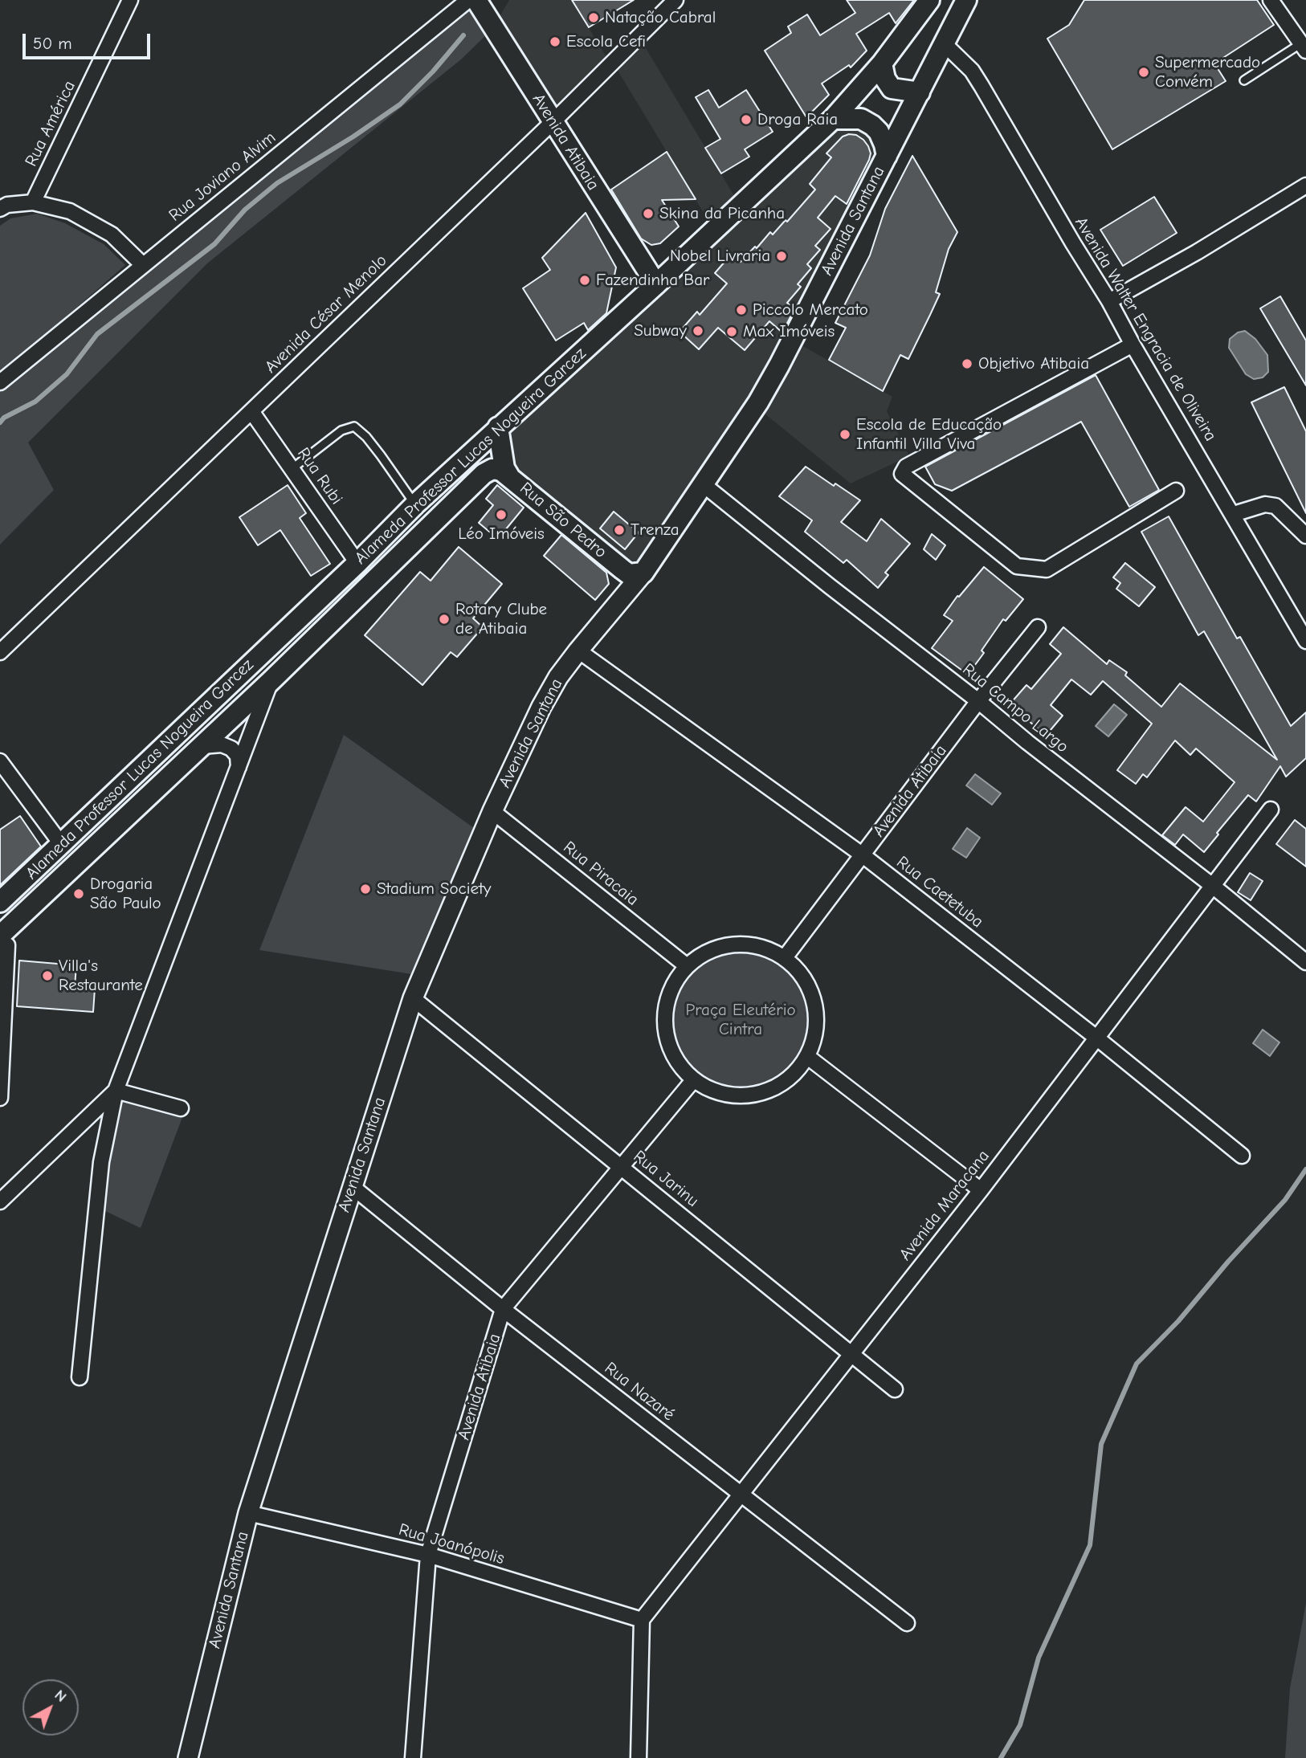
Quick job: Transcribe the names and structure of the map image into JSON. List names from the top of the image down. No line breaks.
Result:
{"streets":{"main road":["Avenida Atibaia","Avenida Santana","Alameda Professor Lucas Nogueira Garcez","Rua São Pedro"],"street":["Rua América","Rua Joviano Alvim","Avenida César Menolo","Avenida Walter Engracia de Oliveira","Rua Rubi","Rua Campo Largo","Rua Piracaia","Rua Caetetuba","Rua Jarinu","Avenida Maracana","Rua Nazaré","Rua Joanópolis"]},"crossings":[["Avenida Atibaia","Avenida César Menolo"],["Avenida Atibaia","Alameda Professor Lucas Nogueira Garcez"],["Avenida Atibaia","Rua Campo Largo"],["Avenida Atibaia","Rua Piracaia"],["Avenida Atibaia","Rua Caetetuba"],["Avenida Atibaia","Rua Jarinu"],["Avenida Atibaia","Rua Nazaré"],["Avenida Atibaia","Rua Joanópolis"],["Avenida Santana","Avenida Walter Engracia de Oliveira"],["Avenida Santana","Rua São Pedro"],["Avenida Santana","Rua Campo Largo"],["Avenida Santana","Rua Piracaia"],["Avenida Santana","Rua Caetetuba"],["Avenida Santana","Rua Jarinu"],["Avenida Santana","Rua Nazaré"],["Avenida Santana","Rua Joanópolis"],["Avenida César Menolo","Rua Rubi"],["Alameda Professor Lucas Nogueira Garcez","Rua Rubi"],["Alameda Professor Lucas Nogueira Garcez","Rua São Pedro"],["Rua Campo Largo","Avenida Maracana"],["Rua Caetetuba","Avenida Maracana"],["Rua Jarinu","Avenida Maracana"],["Avenida Maracana","Rua Nazaré"],["Avenida Maracana","Rua Joanópolis"]],"parks":["Praça Eleutério Cintra"],"places":["Natação Cabral","Escola Cefi","Supermercado Convém","Droga Raia","Skina da Picanha","Nobel Livraria","Fazendinha Bar","Piccolo Mercato","Subway","Max Imóveis","Objetivo Atibaia","Escola de Educação Infantil Villa Viva","Léo Imóveis","Trenza","Rotary Clube de Atibaia","Stadium Society","Drogaria São Paulo","Villa's Restaurante"],"scale_bar":"50 m","north":"top right"}
